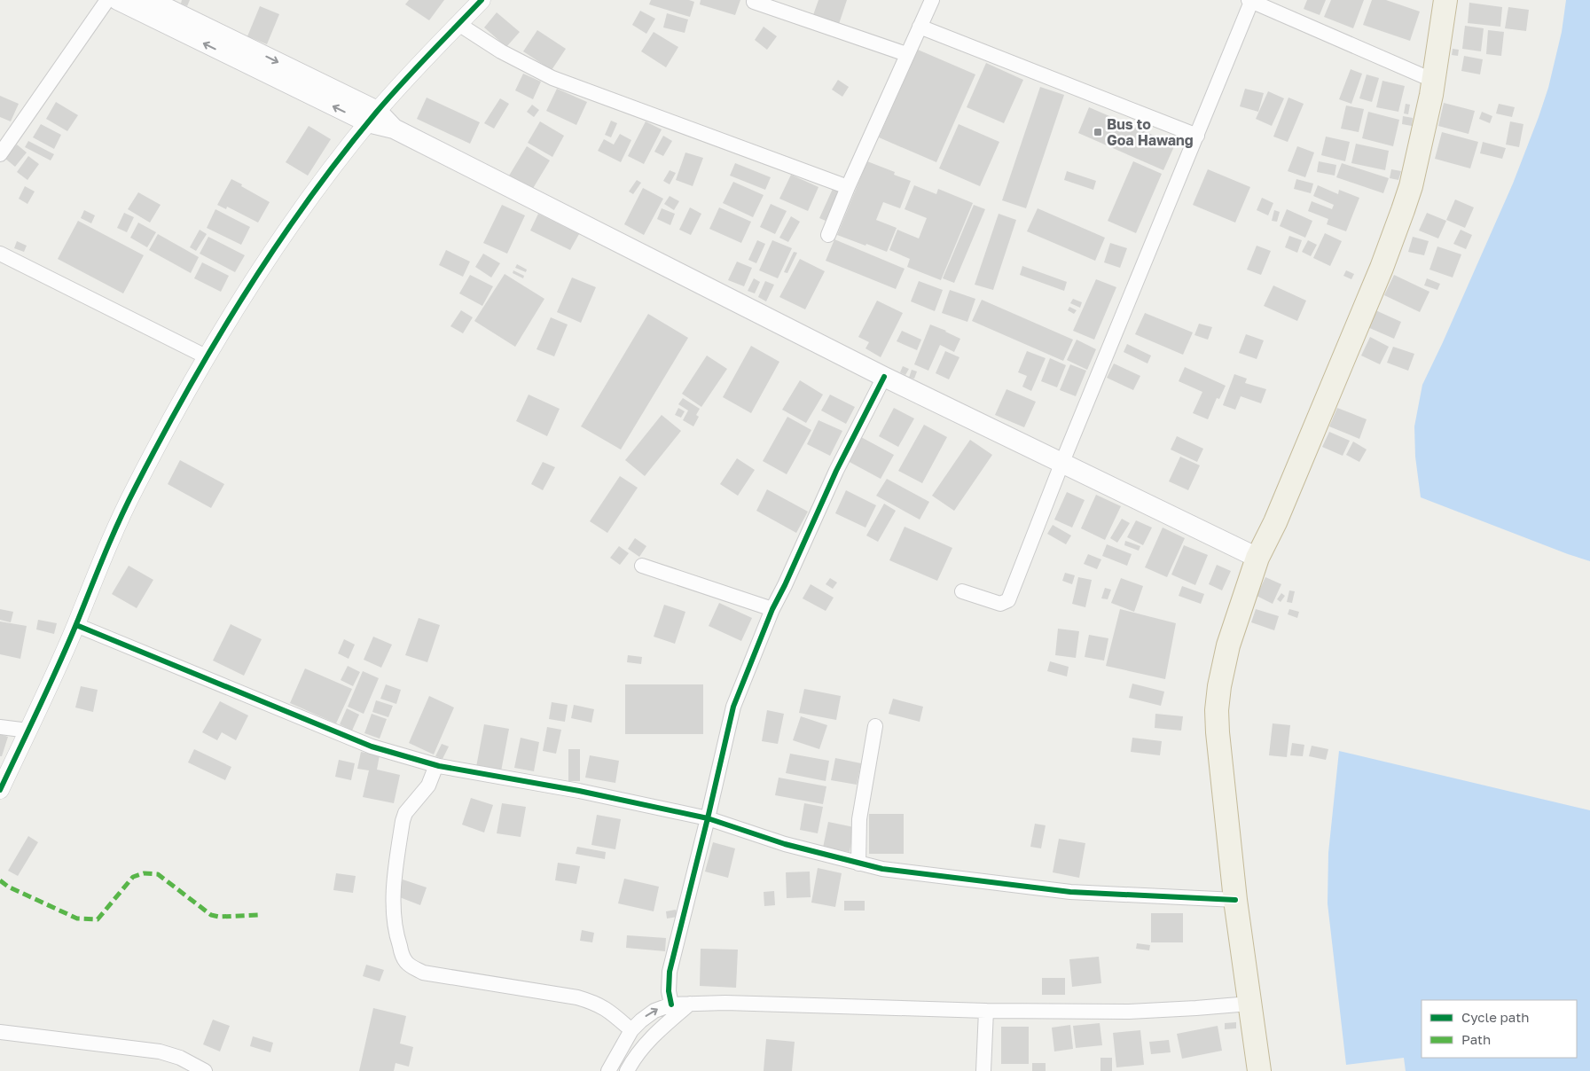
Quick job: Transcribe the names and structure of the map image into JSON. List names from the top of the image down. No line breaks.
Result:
{"places":{"transit":["Bus to Goa Hawang"]},"legend":["Cycle path","Path"]}
